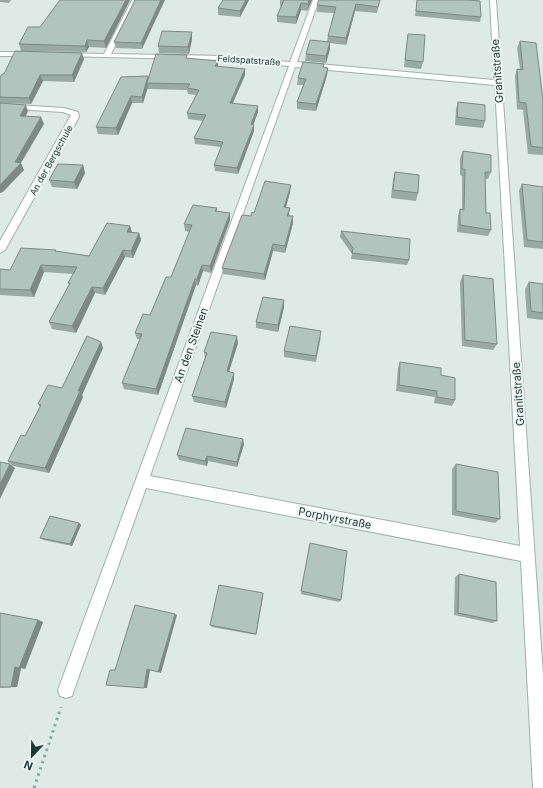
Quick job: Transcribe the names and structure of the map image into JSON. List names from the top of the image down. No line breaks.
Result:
{"streets":{"street":["Feldspatstraße","Granitstraße","An der Bergschule","An den Steinen","Porphyrstraße"]},"crossings":[["Feldspatstraße","Granitstraße"],["Feldspatstraße","An den Steinen"],["Granitstraße","Porphyrstraße"],["An den Steinen","Porphyrstraße"]],"north":"bottom"}
